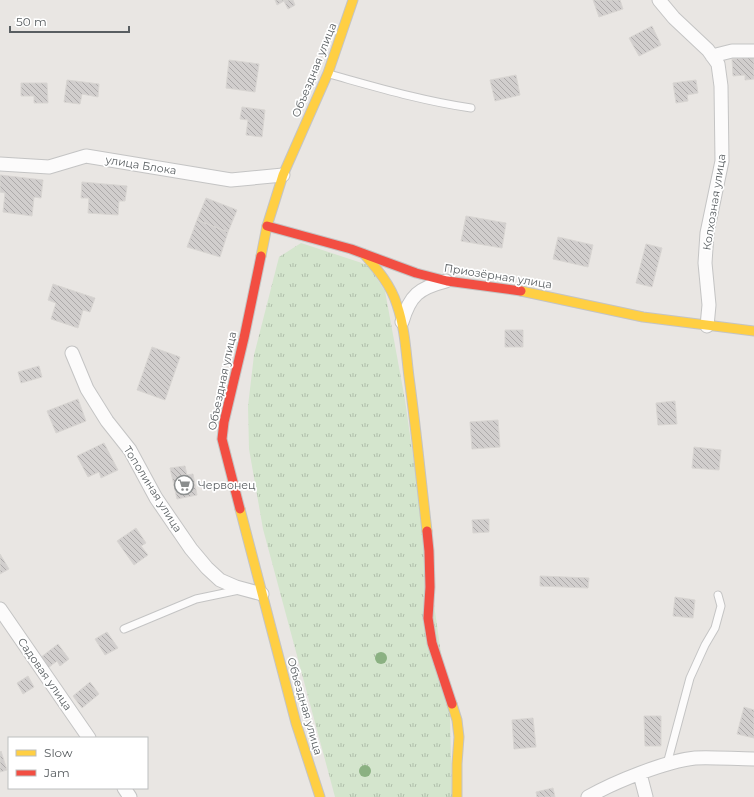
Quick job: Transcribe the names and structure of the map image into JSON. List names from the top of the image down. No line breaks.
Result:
{"streets":{"street":["Объездная улица","улица Блока","Колхозная улица","Приозёрная улица","Тополиная улица","Садовая улица"]},"crossings":[["Объездная улица","улица Блока"],["Объездная улица","Приозёрная улица"],["Объездная улица","Тополиная улица"],["Колхозная улица","Приозёрная улица"]],"places":{"supermarket":["Червонец"]},"legend":["Slow","Jam"],"scale_bar":"50 m"}
